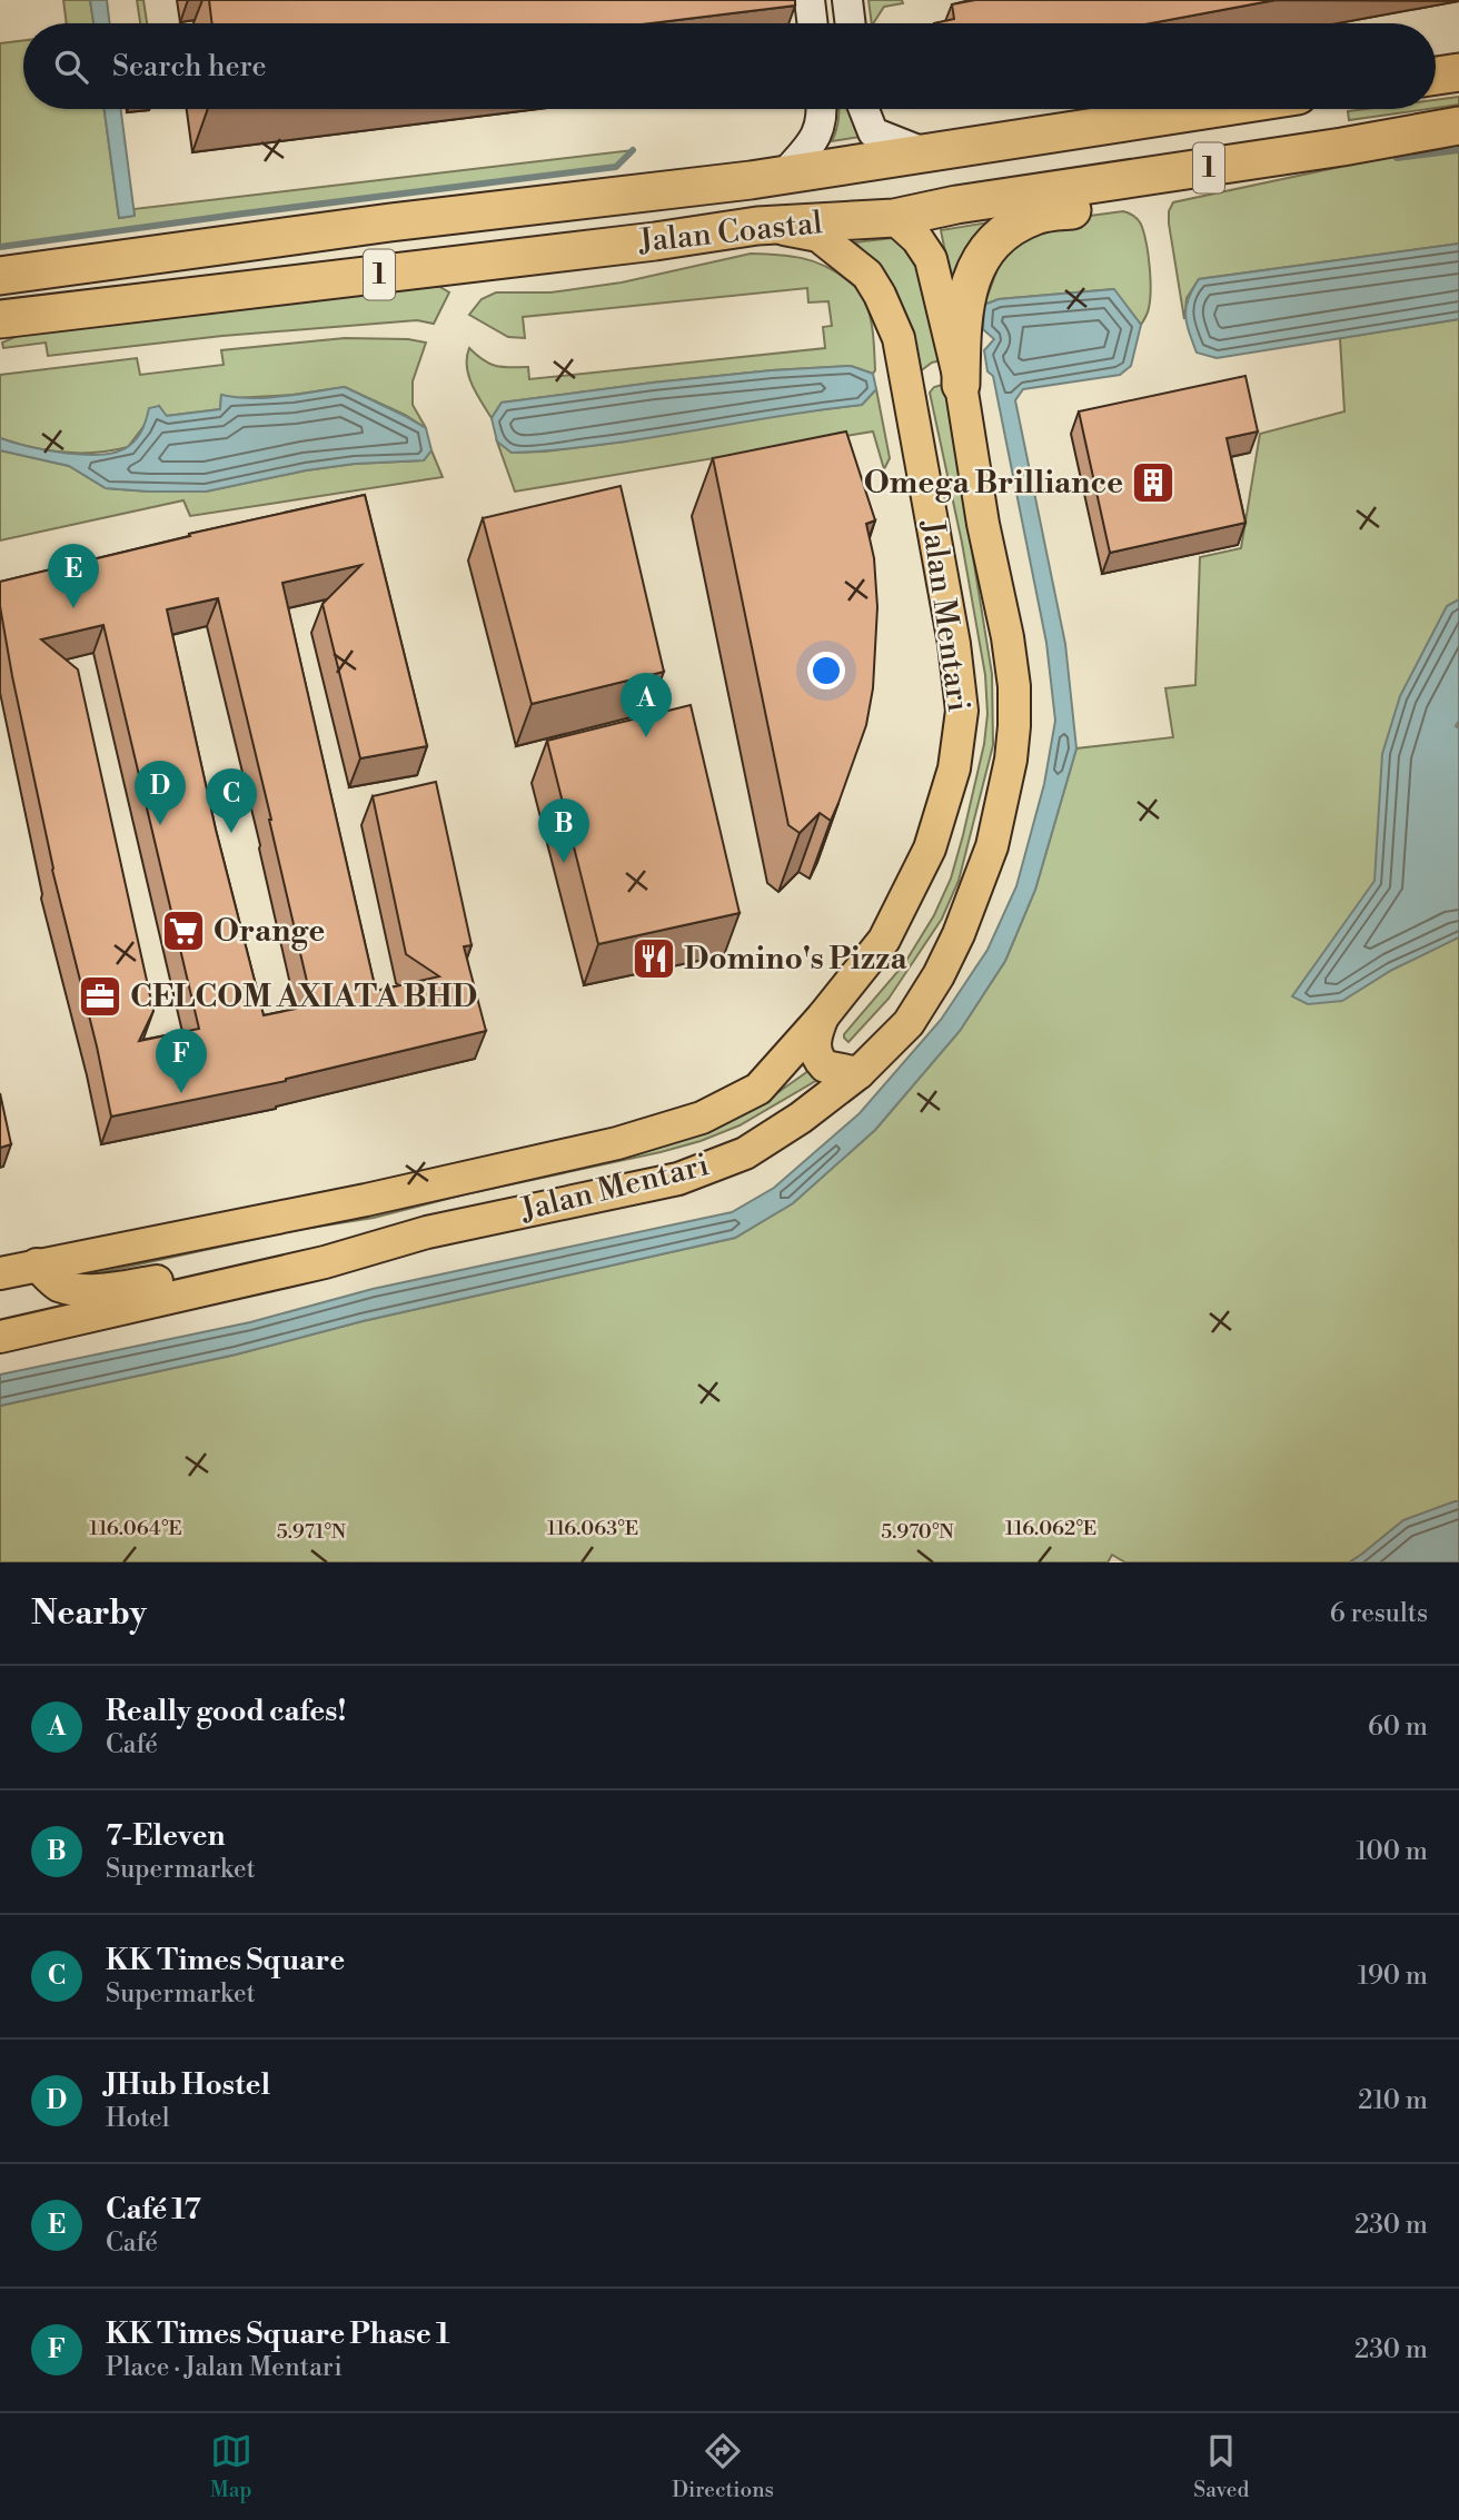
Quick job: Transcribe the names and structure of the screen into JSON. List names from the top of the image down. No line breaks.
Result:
{"streets":{"highway":["1","Jalan Coastal"],"main road":["Jalan Mentari"]},"crossings":[["Jalan Coastal","Jalan Mentari"]],"places":{"building":["Omega Brilliance"],"supermarket":["Orange"],"restaurant":["Domino's Pizza"],"office":["CELCOM AXIATA BHD"]},"page":{"search":"Search here","pins":["E","A","D","C","B","F"],"heading":["Nearby","6 results"],"list":[{"mark":"A","name":"Really good cafes!","note":"Café","value":"60 m"},{"mark":"B","name":"7-Eleven","note":"Supermarket","value":"100 m"},{"mark":"C","name":"KK Times Square","note":"Supermarket","value":"190 m"},{"mark":"D","name":"JHub Hostel","note":"Hotel","value":"210 m"},{"mark":"E","name":"Café 17","note":"Café","value":"230 m"},{"mark":"F","name":"KK Times Square Phase 1","note":"Place · Jalan Mentari","value":"230 m"}],"nav":["Map","Directions","Saved"]},"coordinates":["116.064°E","116.063°E","116.062°E","5.971°N","5.970°N"]}
